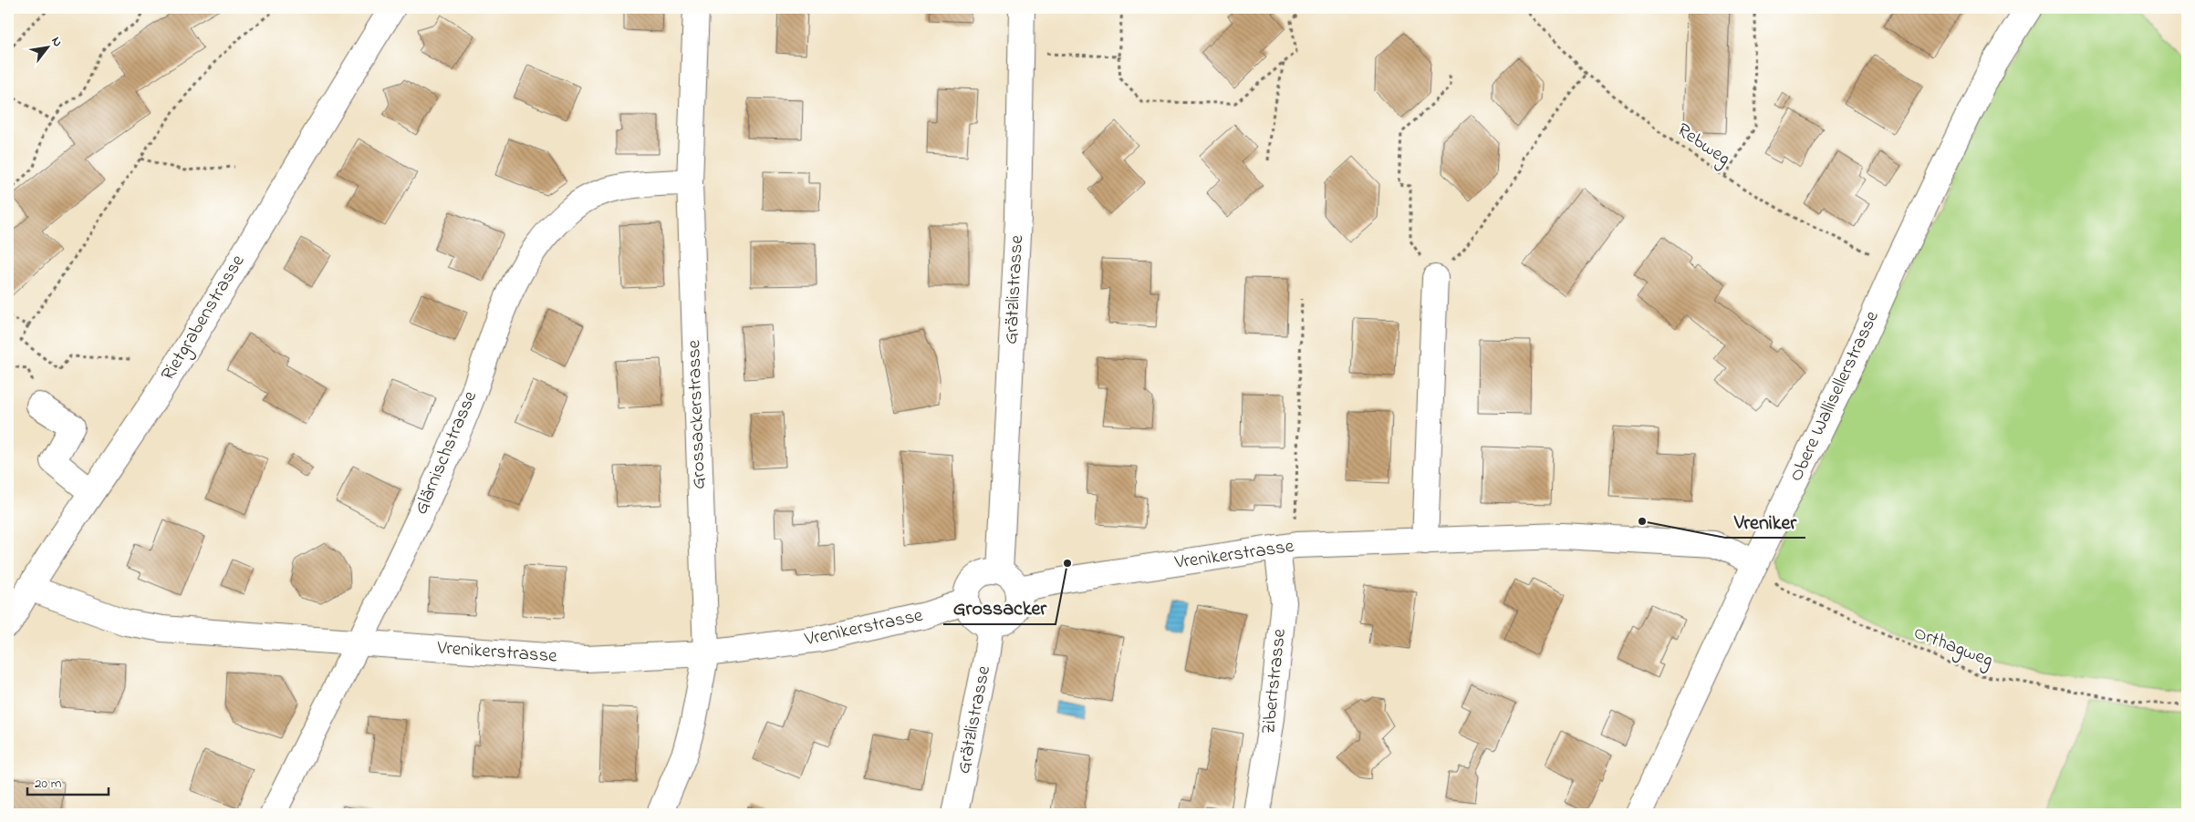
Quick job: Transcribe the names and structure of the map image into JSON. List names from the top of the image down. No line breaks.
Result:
{"streets":{"street":["Grätzlistrasse","Rietgrabenstrasse","Obere Wallisellerstrasse","Grossackerstrasse","Glärnischstrasse","Vrenikerstrasse","Zibertstrasse"],"path":["Rebweg","Orthagweg"]},"crossings":[["Rebweg","Obere Wallisellerstrasse"],["Grätzlistrasse","Vrenikerstrasse"],["Rietgrabenstrasse","Vrenikerstrasse"],["Obere Wallisellerstrasse","Vrenikerstrasse"],["Obere Wallisellerstrasse","Orthagweg"],["Grossackerstrasse","Glärnischstrasse"],["Grossackerstrasse","Vrenikerstrasse"],["Glärnischstrasse","Vrenikerstrasse"],["Vrenikerstrasse","Orthagweg"],["Vrenikerstrasse","Zibertstrasse"]],"places":["Vreniker","Grossacker"],"scale_bar":"20 m","north":"top right"}
